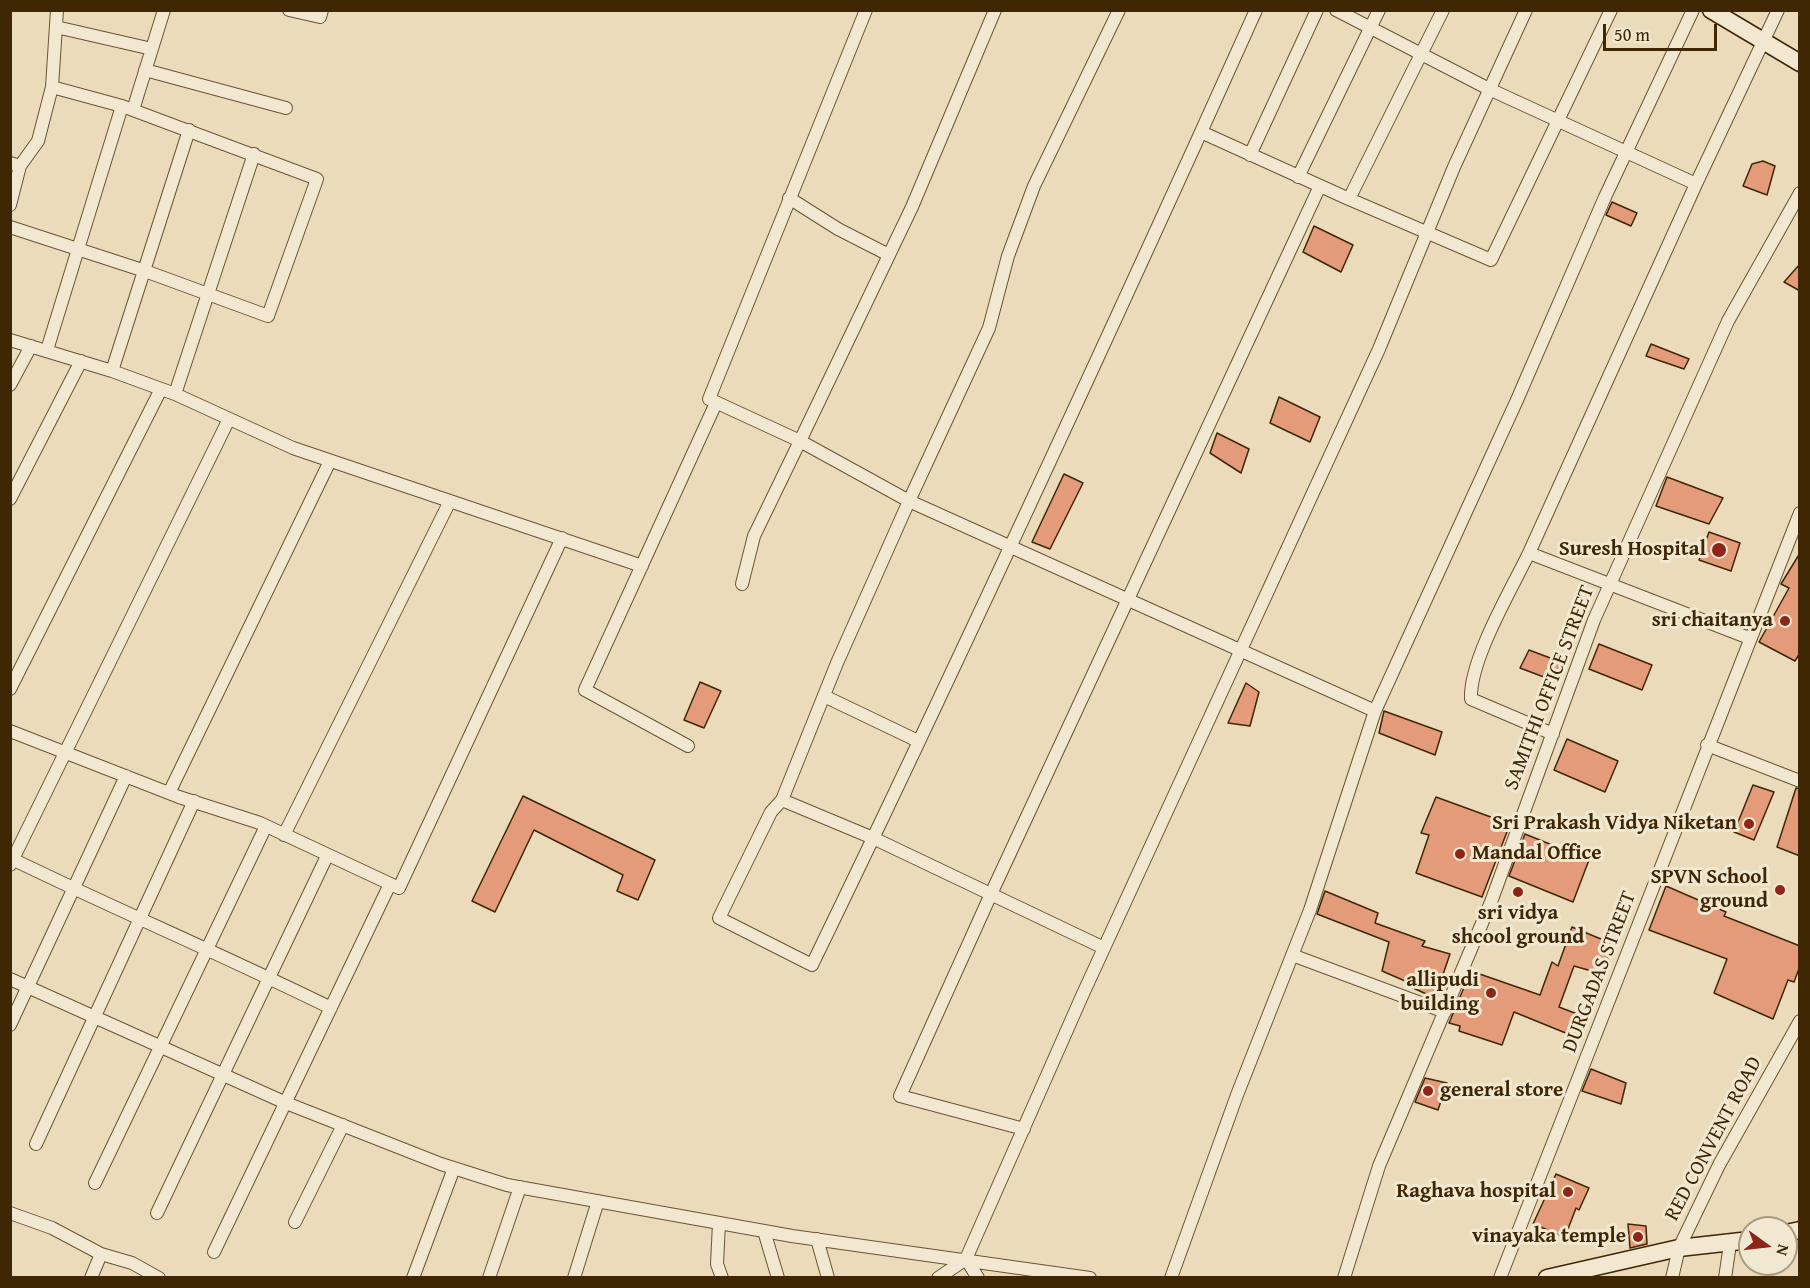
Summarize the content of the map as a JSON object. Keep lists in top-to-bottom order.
{
  "streets": {
    "street": ["SAMITHI OFFICE STREET", "DURGADAS STREET", "RED CONVENT ROAD"]
  },
  "places": [
    "Suresh Hospital",
    "sri chaitanya",
    "Sri Prakash Vidya Niketan",
    "Mandal Office",
    "SPVN School ground",
    "sri vidya shcool ground",
    "allipudi building",
    "general store",
    "Raghava hospital",
    "vinayaka temple"
  ],
  "scale_bar": "50 m",
  "north": "right"
}
